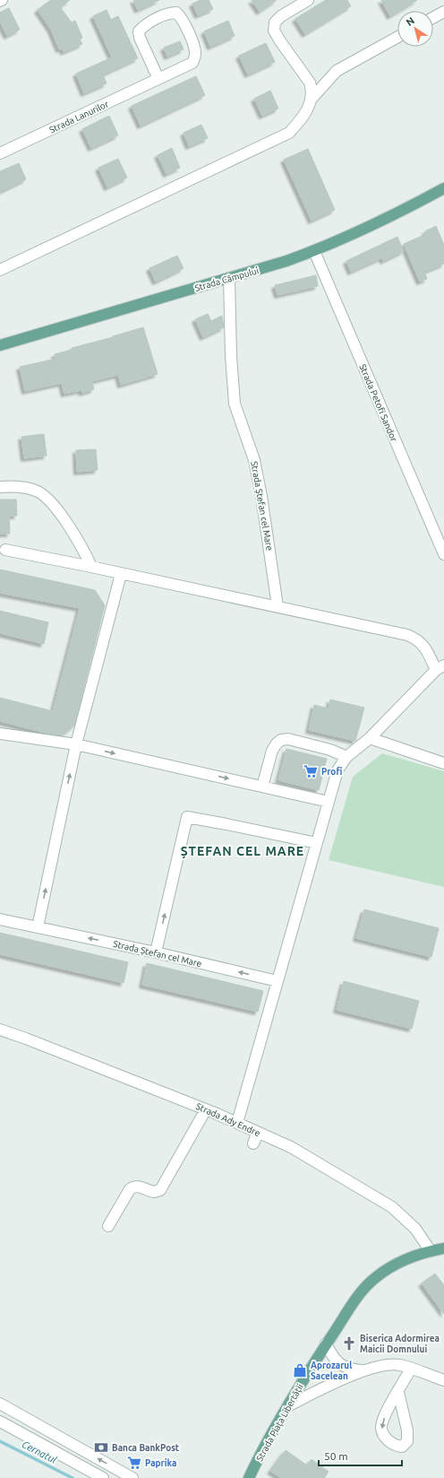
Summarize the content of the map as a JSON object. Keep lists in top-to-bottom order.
{
  "streets": {
    "main road": ["Strada Câmpului", "Strada Piața Libertății"],
    "street": [
      "Strada Lanurilor",
      "Strada Petofi Sandor",
      "Strada Ștefan cel Mare",
      "Strada Ady Endre"
    ]
  },
  "crossings": [
    ["Strada Câmpului", "Strada Petofi Sandor"],
    ["Strada Câmpului", "Strada Ștefan cel Mare"],
    ["Strada Ady Endre", "Strada Piața Libertății"]
  ],
  "one_way": ["Strada Ștefan cel Mare"],
  "districts": ["ȘTEFAN CEL MARE"],
  "water": ["Cernatul"],
  "places": {
    "supermarket": ["Profi", "Paprika"],
    "church": ["Biserica Adormirea Maicii Domnului"],
    "shop": ["Aprozarul Sacelean"],
    "bank": ["Banca BankPost"]
  },
  "scale_bar": "50 m",
  "north": "top left"
}
